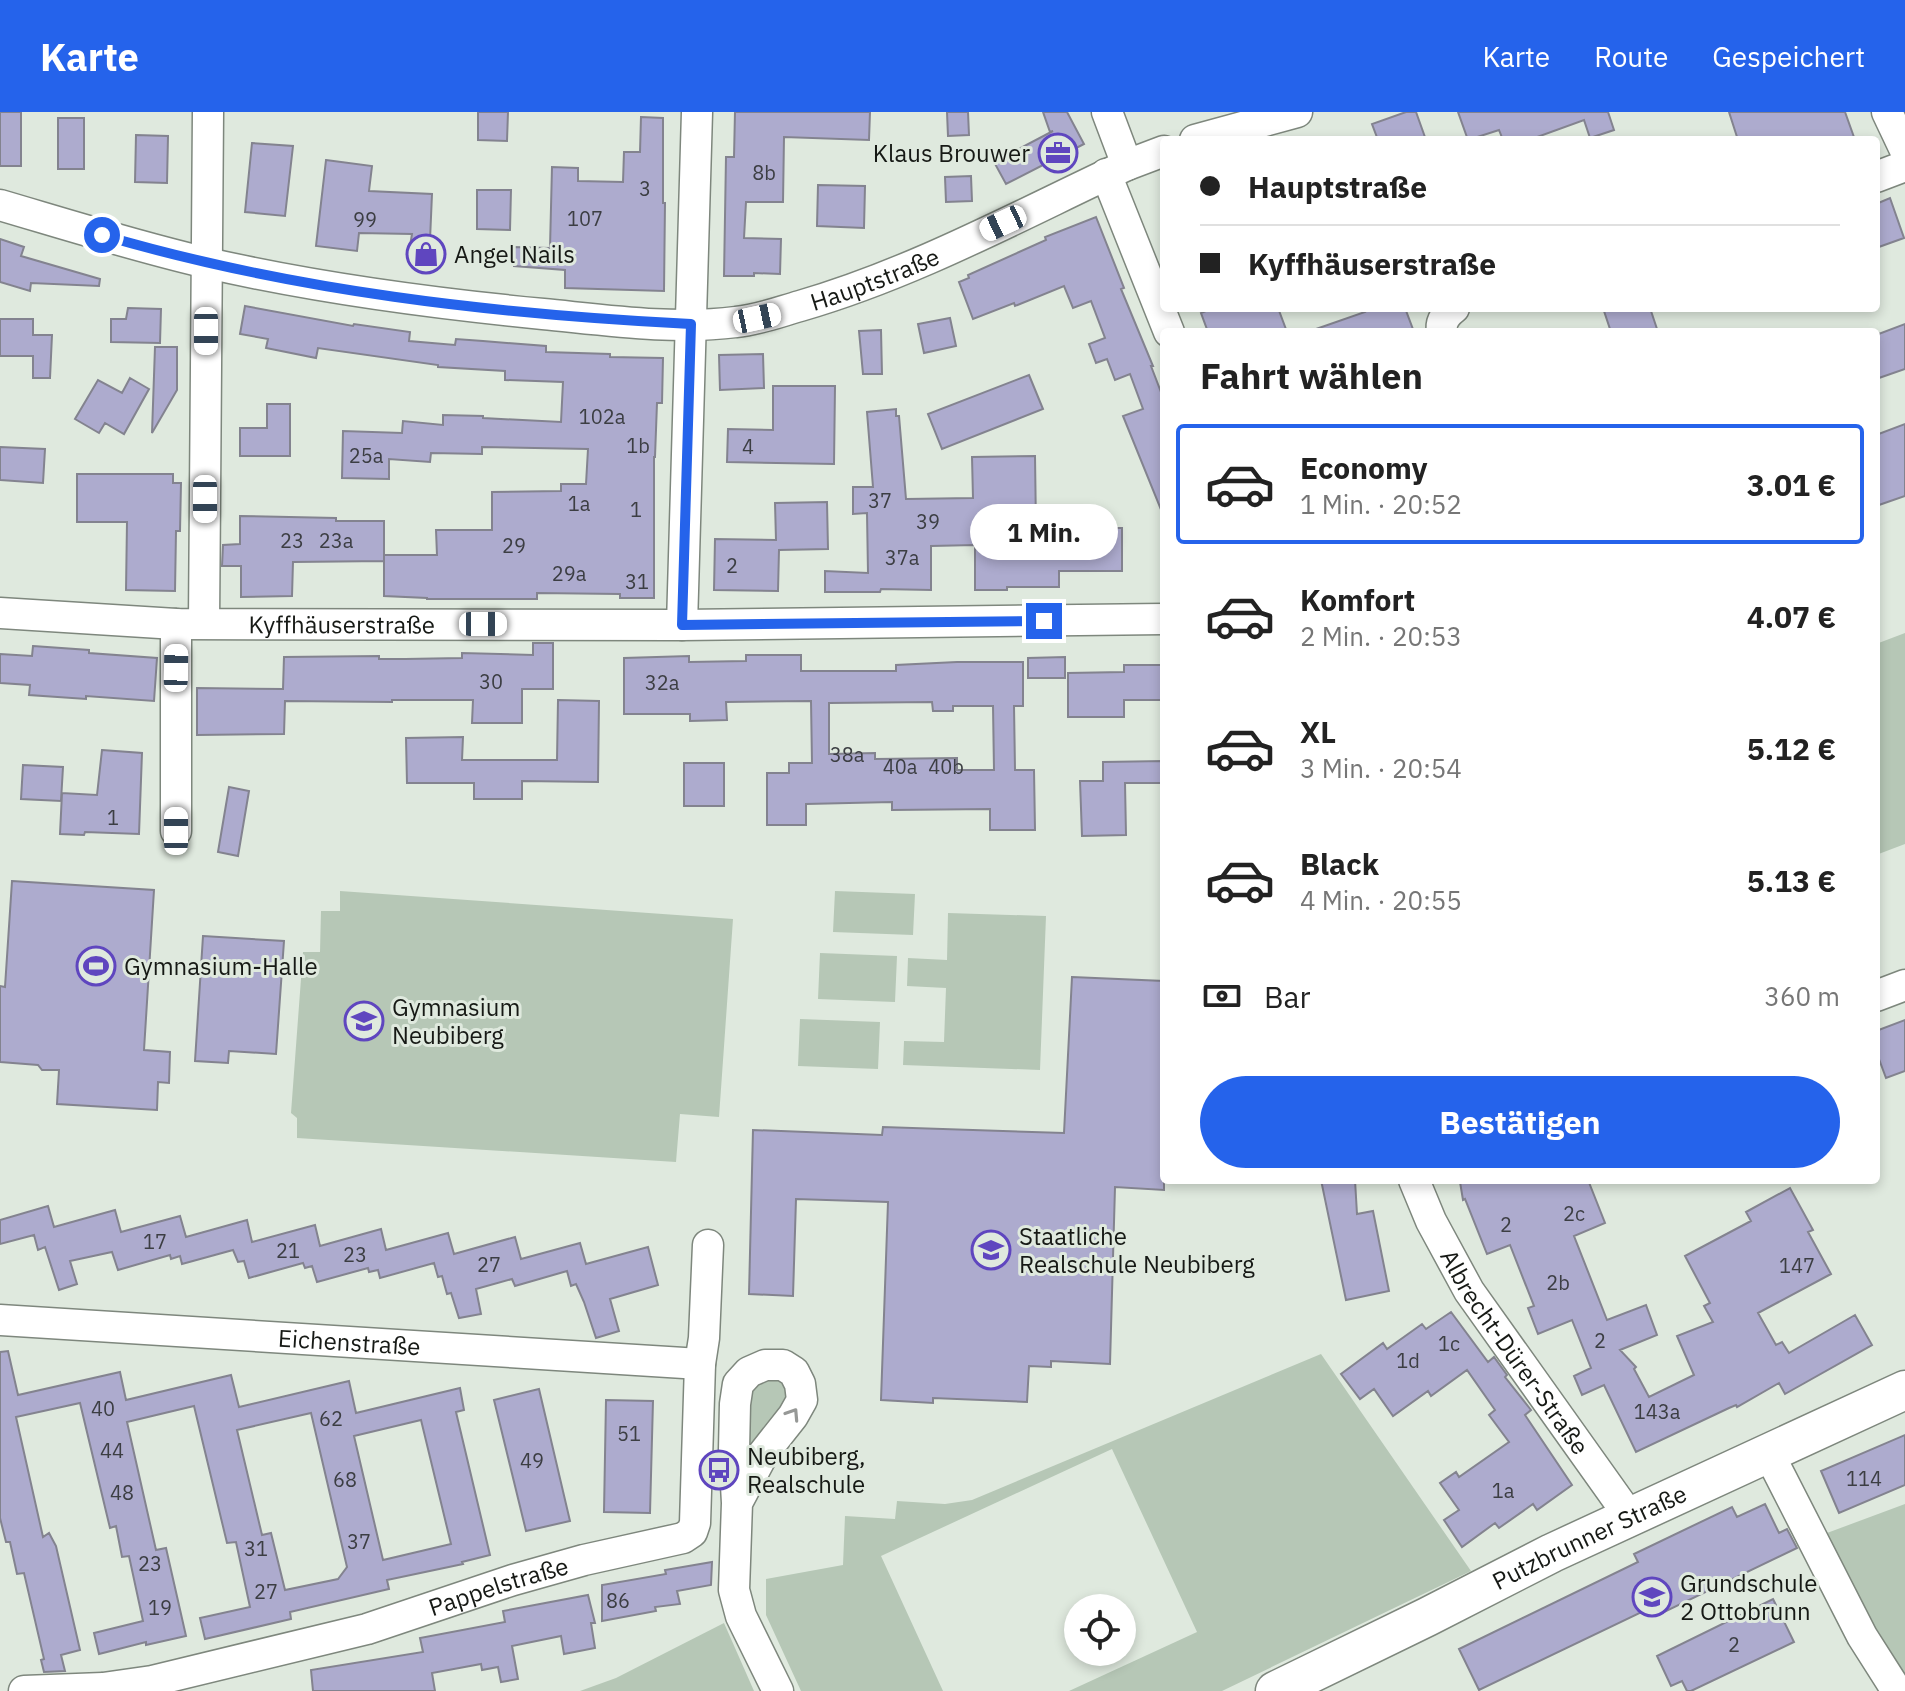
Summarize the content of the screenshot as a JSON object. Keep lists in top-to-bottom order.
{
  "streets": {
    "main road": ["Putzbrunner Straße"],
    "street": [
      "Hauptstraße",
      "Kyffhäuserstraße",
      "Eichenstraße",
      "Albrecht-Dürer-Straße",
      "Pappelstraße"
    ]
  },
  "crossings": [
    ["Eichenstraße", "Pappelstraße"],
    ["Albrecht-Dürer-Straße", "Putzbrunner Straße"]
  ],
  "places": {
    "office": ["Klaus Brouwer"],
    "shop": ["Angel Nails"],
    "sports": ["Gymnasium-Halle"],
    "school or university": ["Gymnasium Neubiberg", "Staatliche Realschule Neubiberg", "Grundschule 2 Ottobrunn"],
    "bus stop": ["Neubiberg, Realschule"]
  },
  "house_numbers": [
    "8b",
    "3",
    "107",
    "99",
    "102a",
    "1b",
    "4",
    "25a",
    "37",
    "1a",
    "1",
    "39",
    "23",
    "23a",
    "29",
    "37a",
    "2",
    "29a",
    "31",
    "30",
    "32a",
    "38a",
    "40a",
    "40b",
    "1",
    "2c",
    "2",
    "17",
    "21",
    "23",
    "27",
    "147",
    "2b",
    "2",
    "1c",
    "1d",
    "40",
    "143a",
    "62",
    "51",
    "44",
    "49",
    "114",
    "68",
    "1a",
    "48",
    "37",
    "31",
    "23",
    "27",
    "86",
    "19",
    "2"
  ],
  "page": {
    "header": "Karte",
    "nav": ["Karte", "Route", "Gespeichert"],
    "banner": ["Hauptstraße", "Kyffhäuserstraße"],
    "heading": "Fahrt wählen",
    "list": [
      {
        "name": "Economy",
        "note": "1 Min. · 20:52",
        "value": "3.01 €"
      },
      {
        "name": "Komfort",
        "note": "2 Min. · 20:53",
        "value": "4.07 €"
      },
      {
        "name": "XL",
        "note": "3 Min. · 20:54",
        "value": "5.12 €"
      },
      {
        "name": "Black",
        "note": "4 Min. · 20:55",
        "value": "5.13 €"
      }
    ],
    "bubble": "1 Min.",
    "pay": ["Bar", "360 m"],
    "buttons": "Bestätigen"
  }
}
